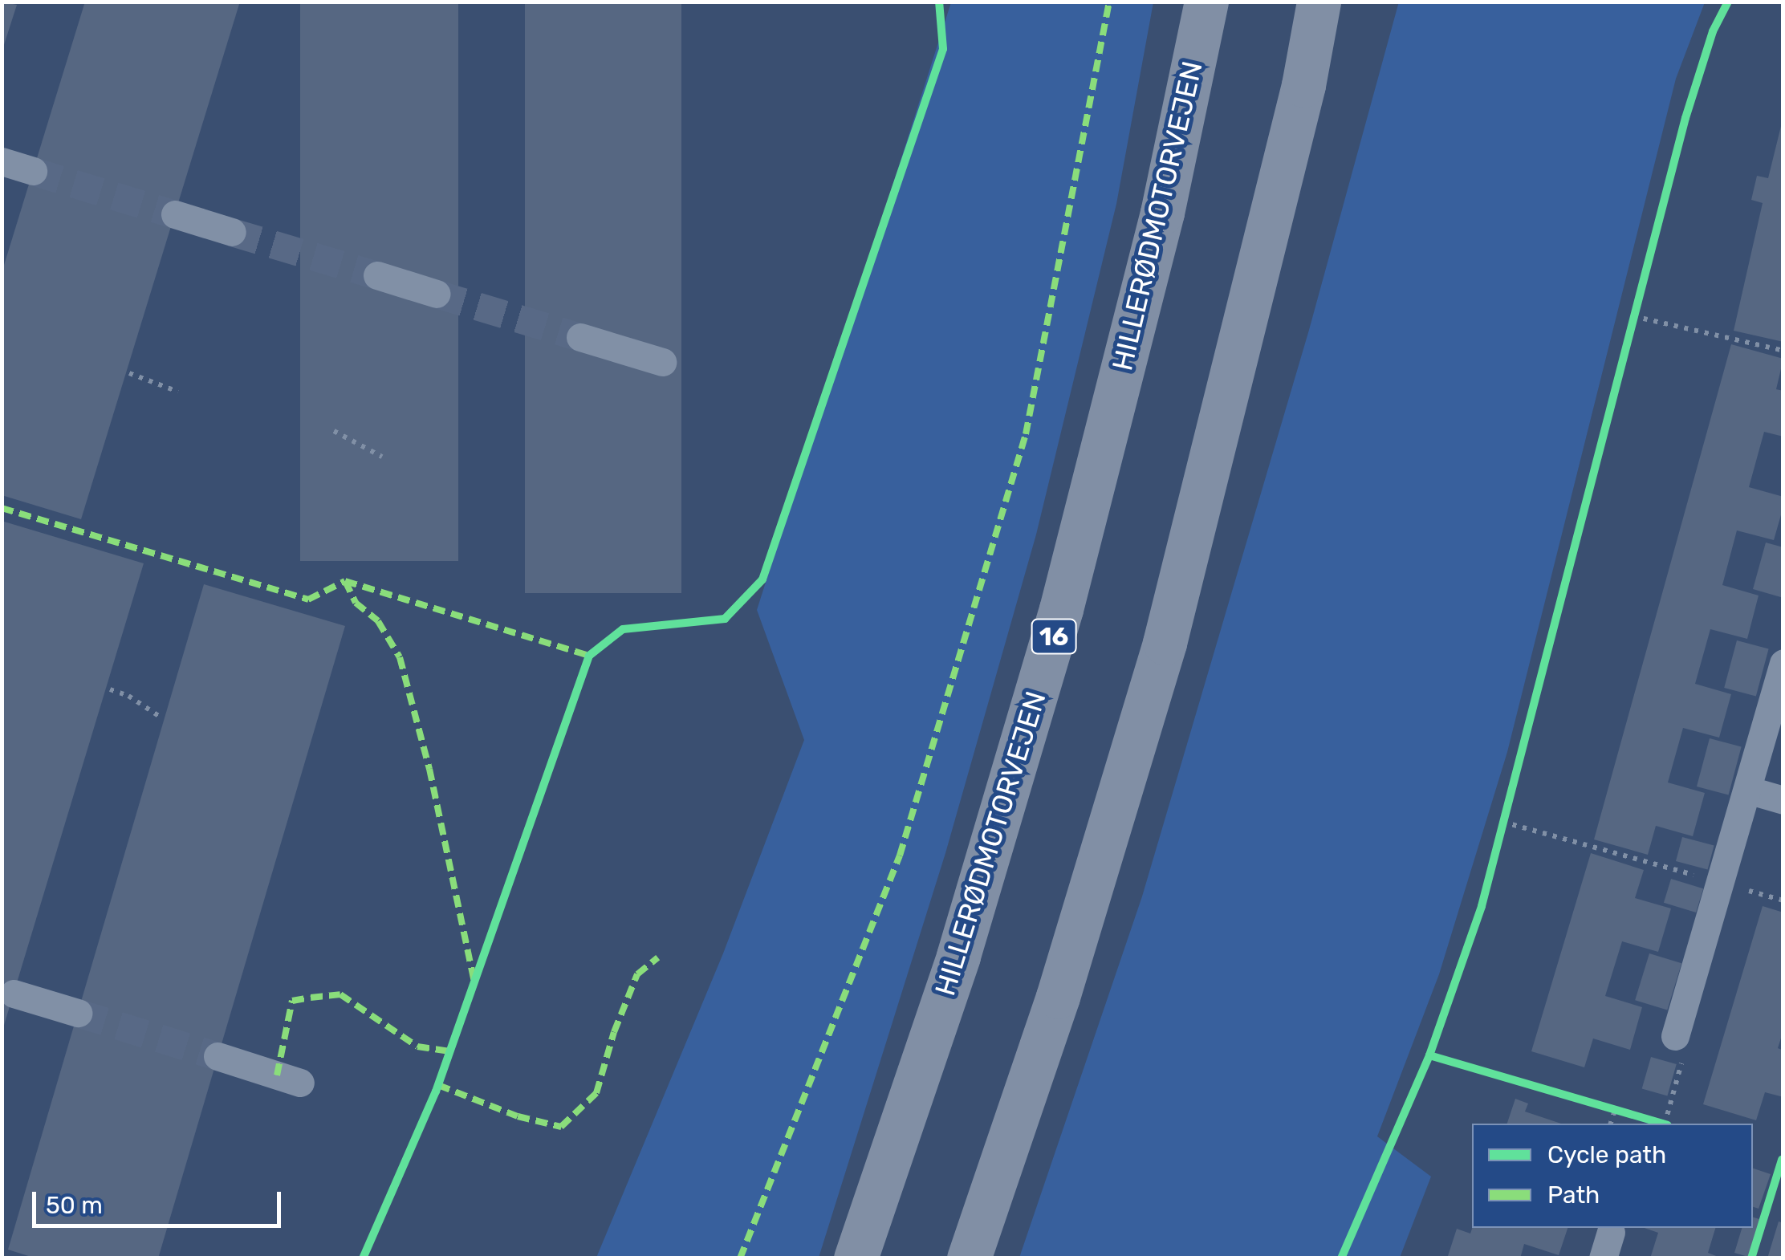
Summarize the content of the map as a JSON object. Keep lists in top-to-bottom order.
{
  "streets": {
    "highway": ["HILLERØDMOTORVEJEN", "16"]
  },
  "legend": ["Cycle path", "Path"],
  "scale_bar": "50 m"
}
